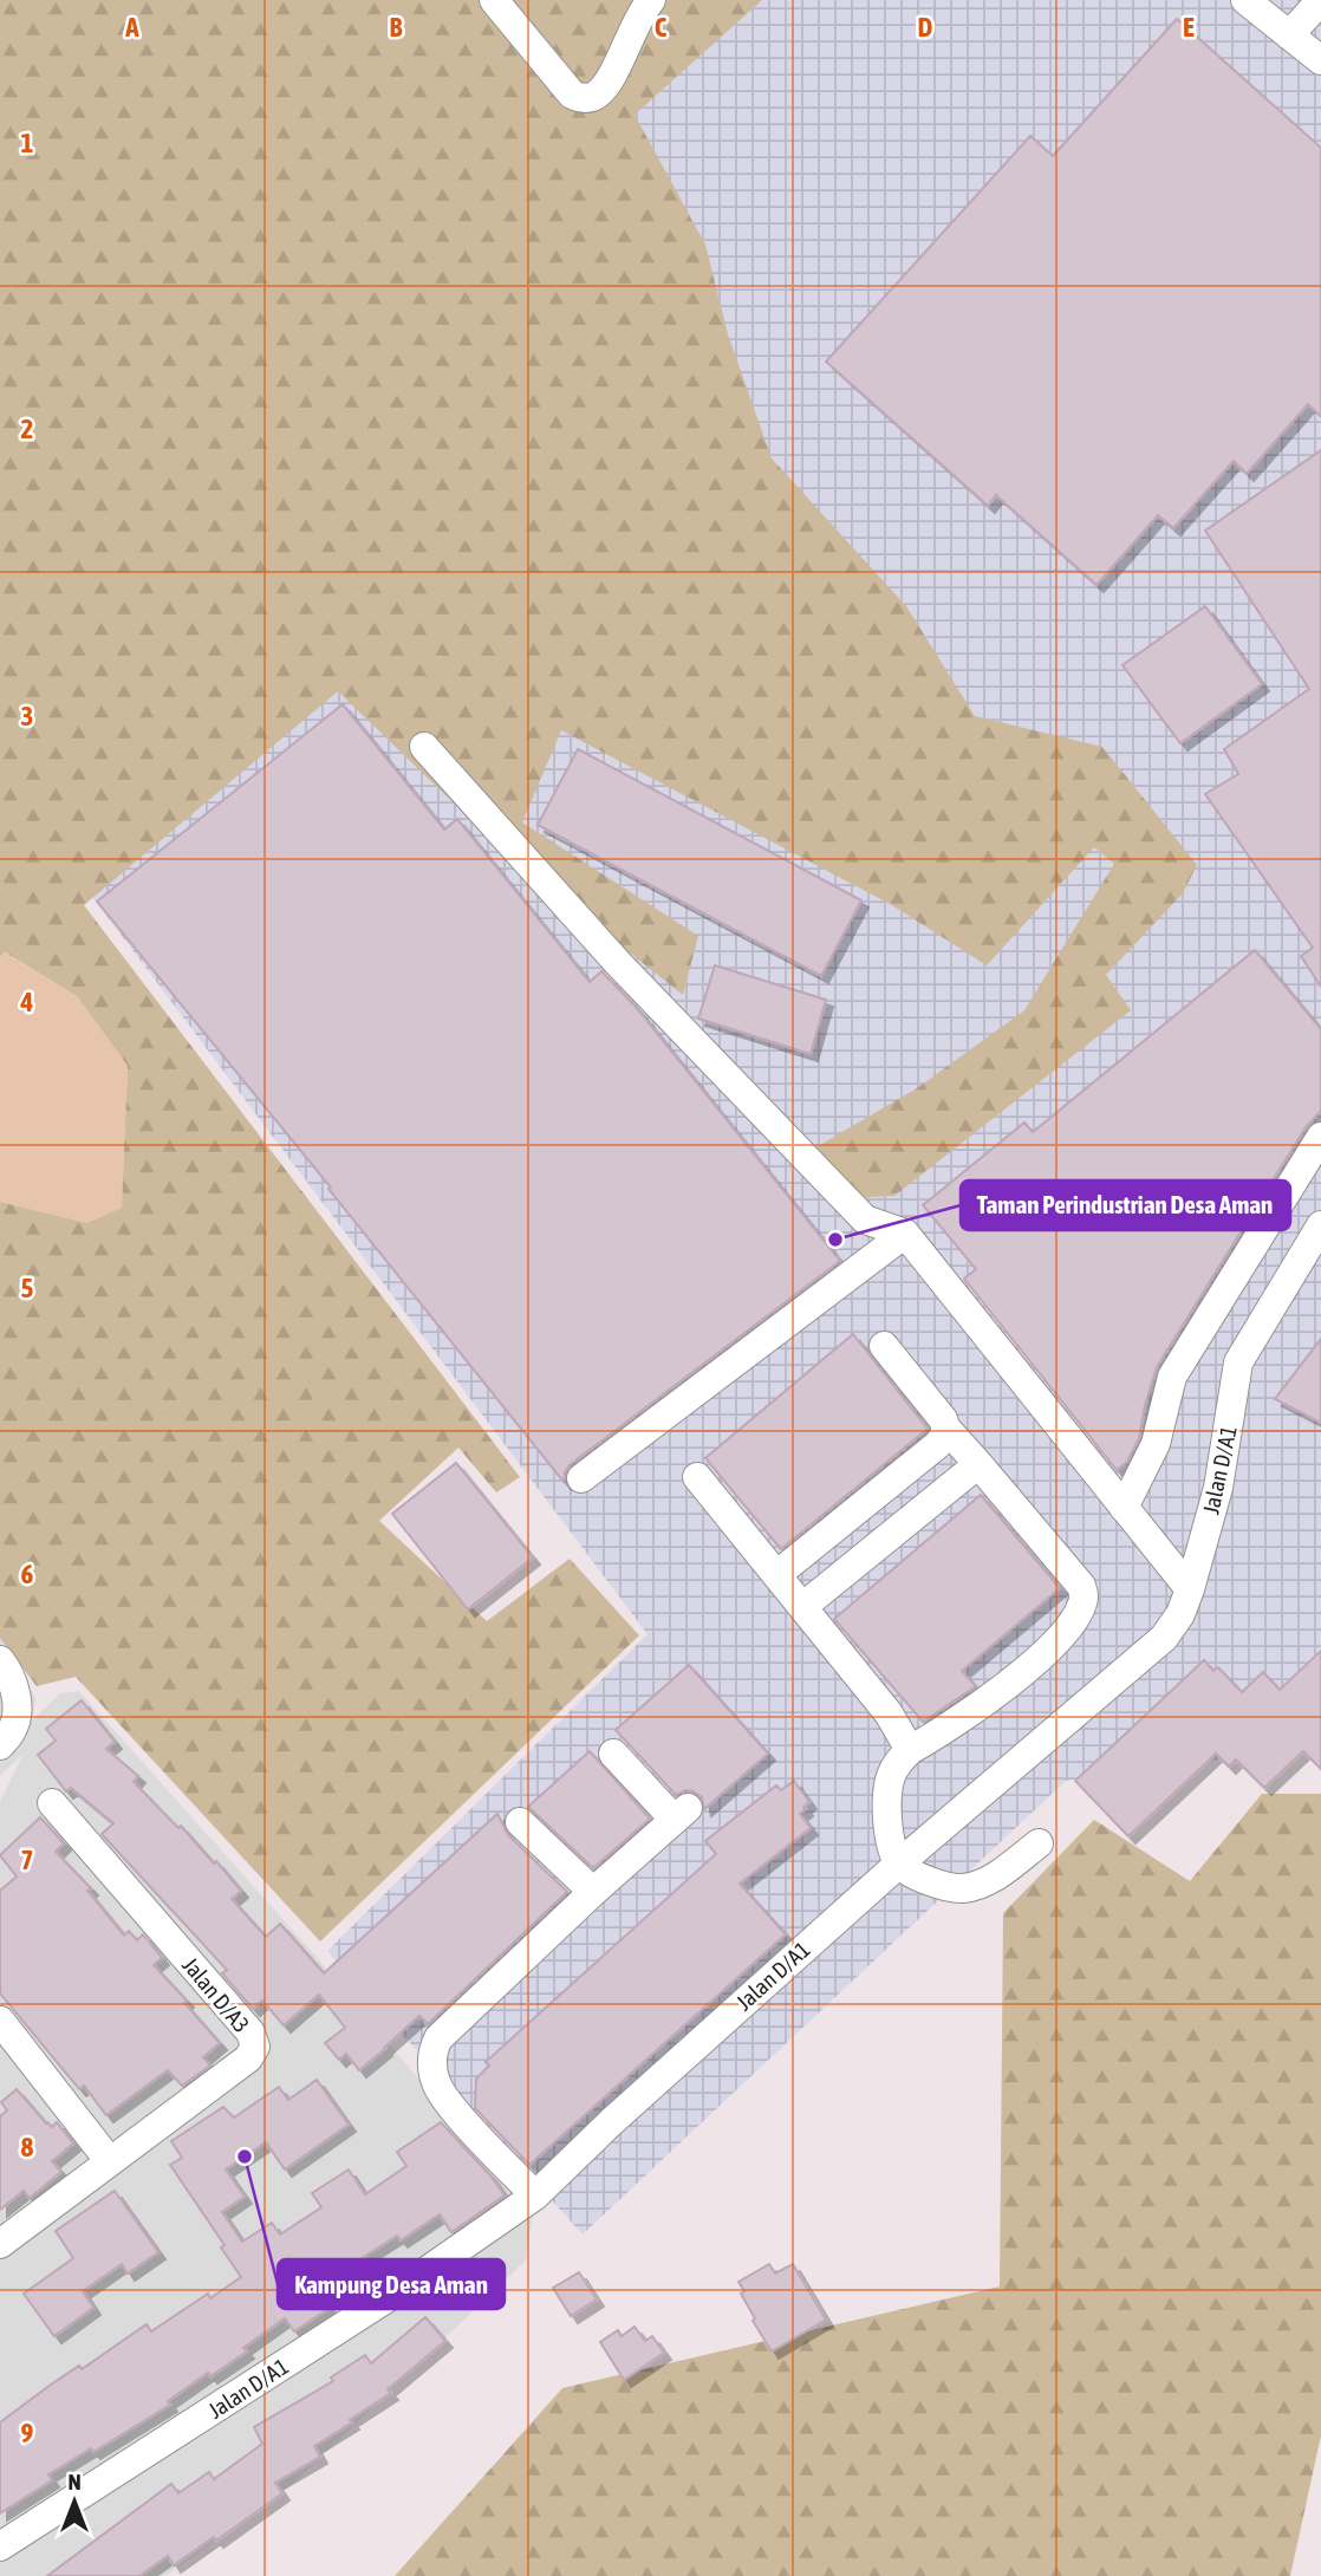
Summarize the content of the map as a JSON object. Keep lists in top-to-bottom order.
{
  "streets": {
    "street": ["Jalan D/A1", "Jalan D/A3"]
  },
  "places": ["Taman Perindustrian Desa Aman", "Kampung Desa Aman"],
  "north": "top",
  "grid": {
    "columns": [
      "A",
      "B",
      "C",
      "D",
      "E"
    ],
    "rows": [
      "1",
      "2",
      "3",
      "4",
      "5",
      "6",
      "7",
      "8",
      "9"
    ]
  }
}
